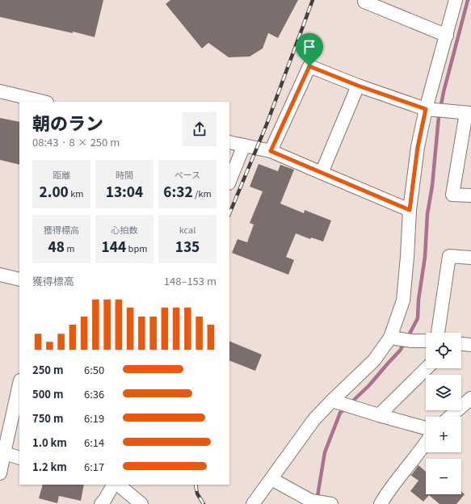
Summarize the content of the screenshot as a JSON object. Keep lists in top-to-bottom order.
{
  "page": {
    "heading": ["朝のラン", "08:43 · 8 × 250 m"],
    "stats": [
      ["距離", "2.00 km"],
      ["時間", "13:04"],
      ["ペース", "6:32 /km"],
      ["獲得標高", "48 m"],
      ["心拍数", "144 bpm"],
      ["kcal", "135"]
    ],
    "chart": ["獲得標高", "148–153 m"],
    "map_buttons": ["+", "−"],
    "list": [
      {
        "name": "250 m",
        "note": "6:50"
      },
      {
        "name": "500 m",
        "note": "6:36"
      },
      {
        "name": "750 m",
        "note": "6:19"
      },
      {
        "name": "1.0 km",
        "note": "6:14"
      },
      {
        "name": "1.2 km",
        "note": "6:17"
      }
    ]
  }
}
